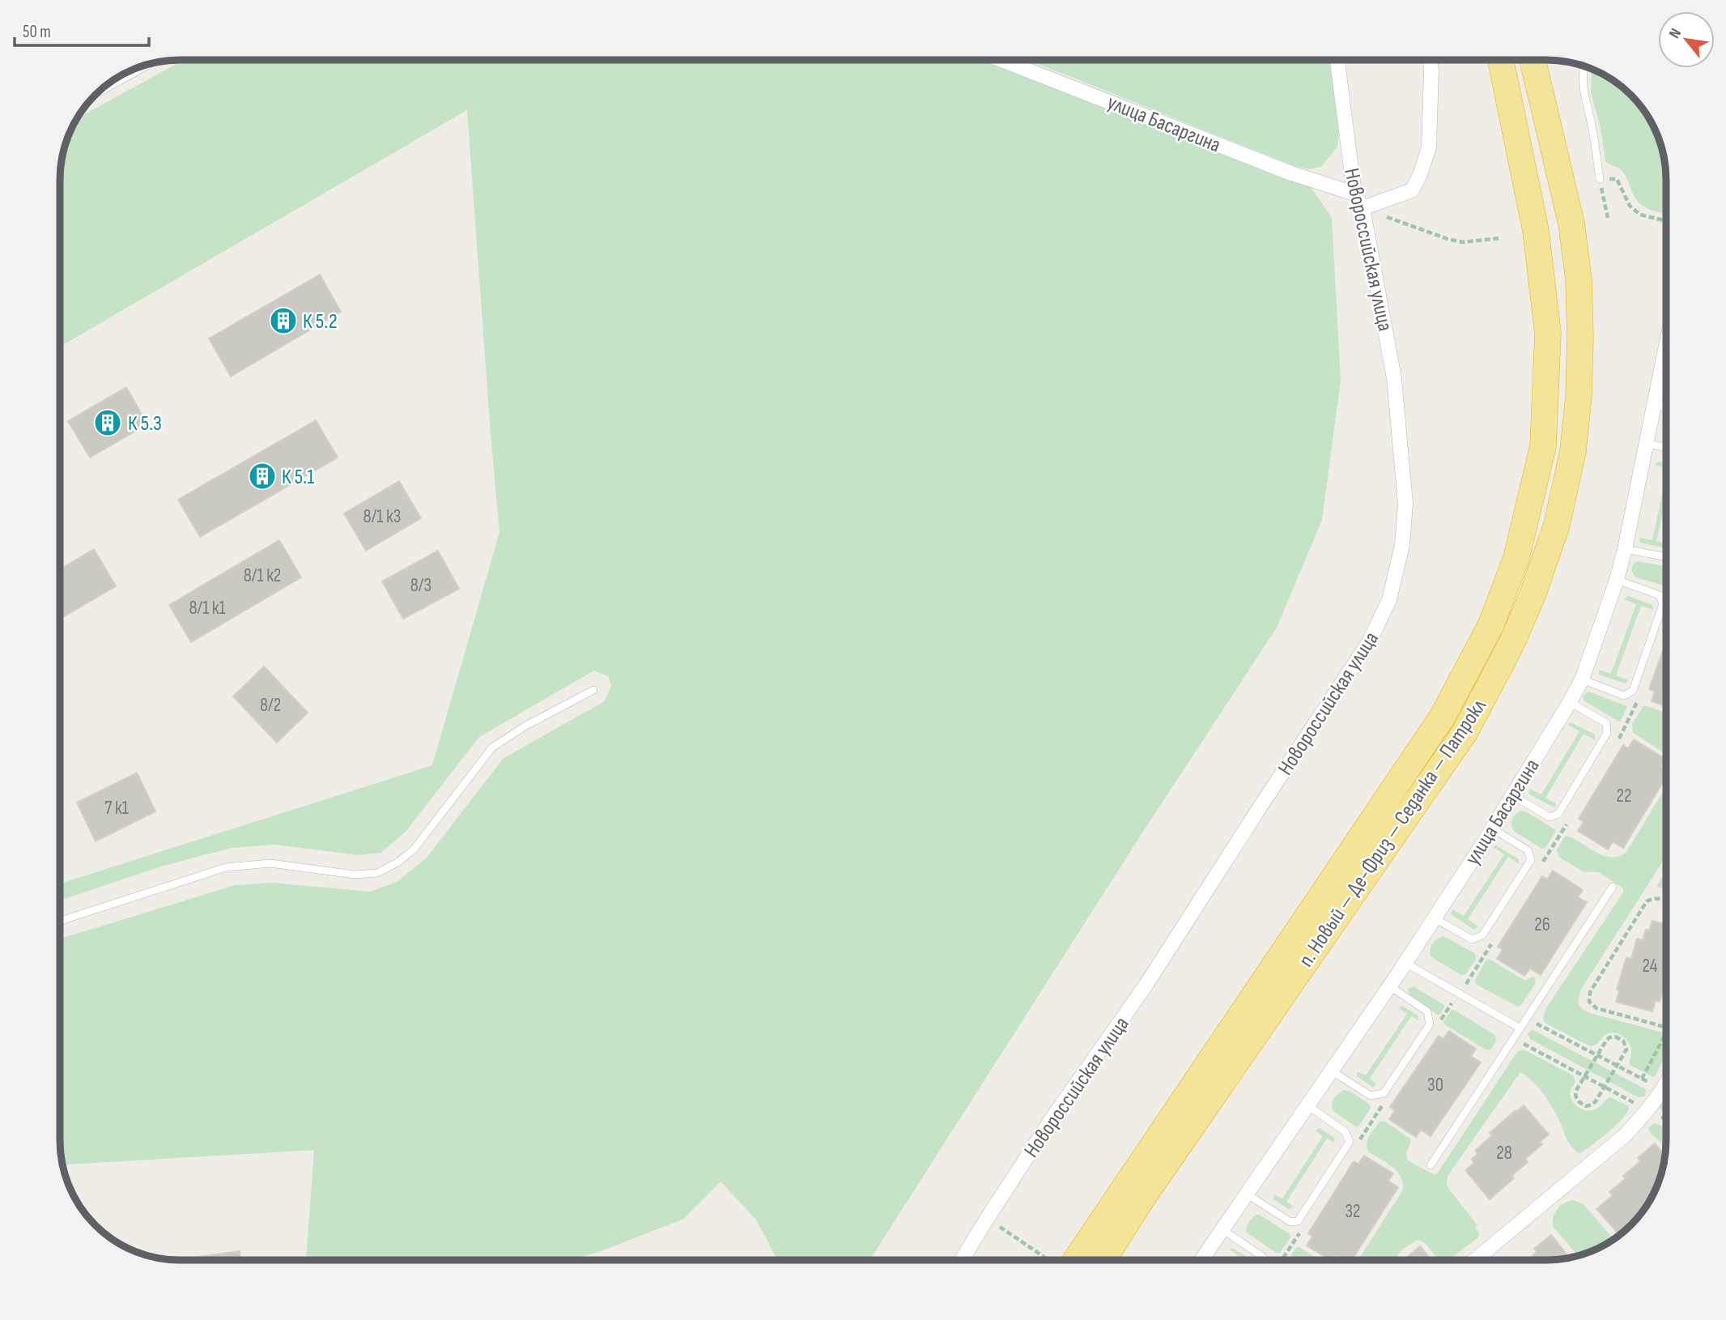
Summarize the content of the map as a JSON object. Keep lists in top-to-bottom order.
{
  "streets": {
    "highway": ["п. Новый — Де-Фриз — Седанка — Патрокл"],
    "street": ["улица Басаргина", "Новороссийская улица"]
  },
  "crossings": [
    ["улица Басаргина", "Новороссийская улица"]
  ],
  "places": {
    "building": ["К 5.2", "К 5.3", "К 5.1"]
  },
  "house_numbers": [
    "8/1 к3",
    "8/1 к2",
    "8/3",
    "8/1 к1",
    "8/2",
    "22",
    "7 к1",
    "26",
    "24",
    "30",
    "28",
    "32"
  ],
  "scale_bar": "50 m",
  "north": "top left"
}
